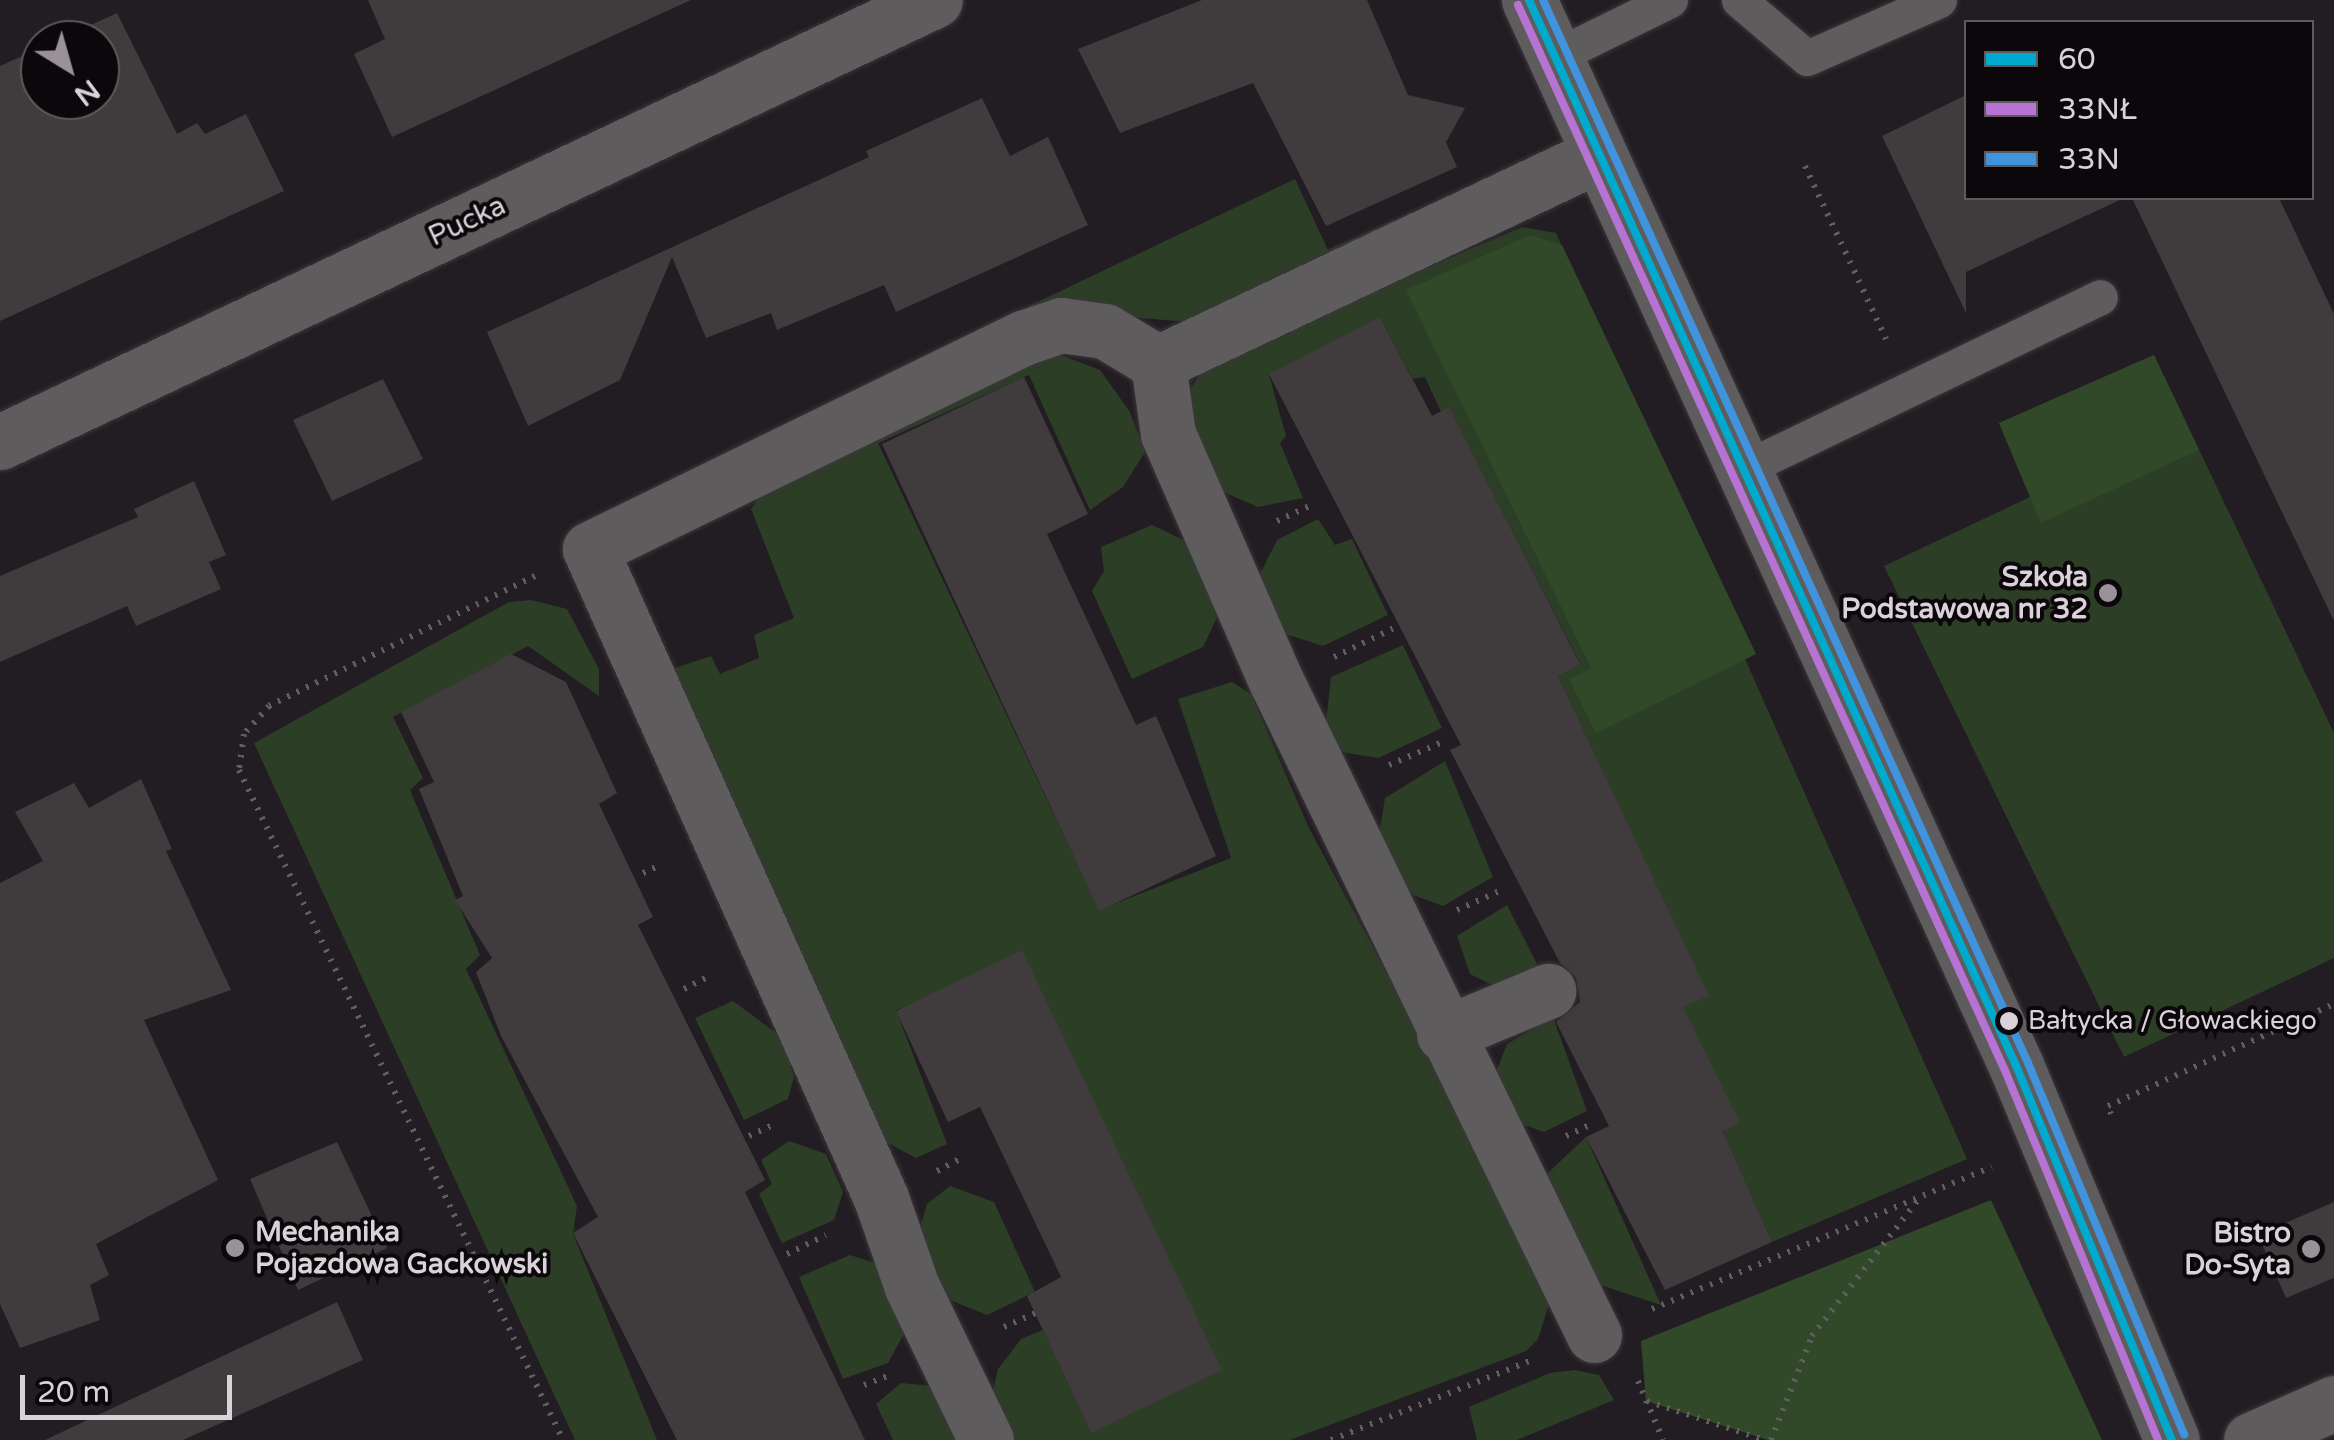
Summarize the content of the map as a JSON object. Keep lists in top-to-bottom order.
{
  "streets": {
    "street": ["Pucka"]
  },
  "places": [
    "Szkoła Podstawowa nr 32",
    "Bałtycka / Głowackiego",
    "Mechanika Pojazdowa Gackowski",
    "Bistro Do-Syta"
  ],
  "lines": ["transit line 60", "transit line 33N", "transit line 33NŁ"],
  "legend": ["60", "33NŁ", "33N"],
  "scale_bar": "20 m",
  "north": "bottom right"
}
